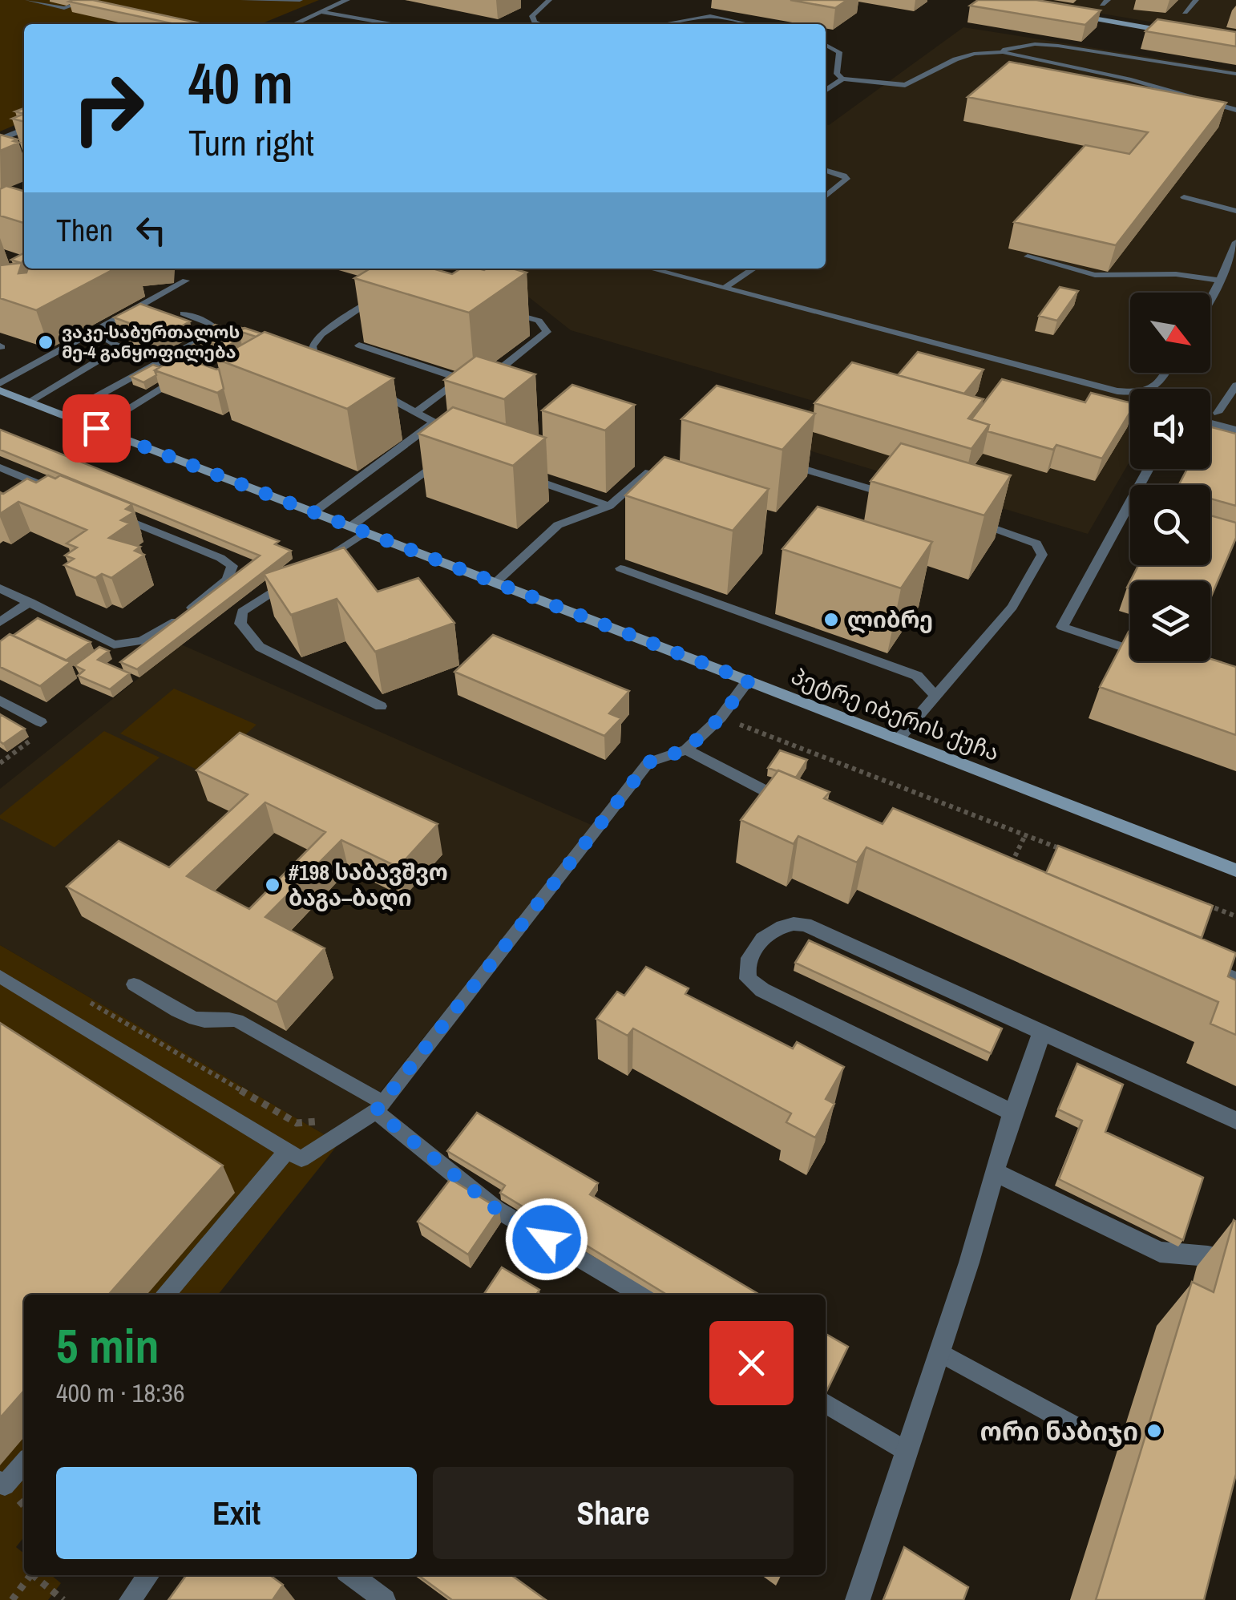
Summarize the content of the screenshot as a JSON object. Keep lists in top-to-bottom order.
{
  "streets": {
    "street": ["პეტრე იბერის ქუჩა"]
  },
  "places": [
    "ვაკე-საბურთალოს მე-4 განყოფილება",
    "ლიბრე",
    "#198 საბავშვო ბაგა–ბაღი",
    "ორი ნაბიჯი"
  ],
  "north": "bottom right",
  "page": {
    "turn": ["40 m", "Turn right"],
    "then": "Then",
    "heading": ["5 min", "400 m · 18:36"],
    "buttons": ["Exit", "Share"]
  }
}
